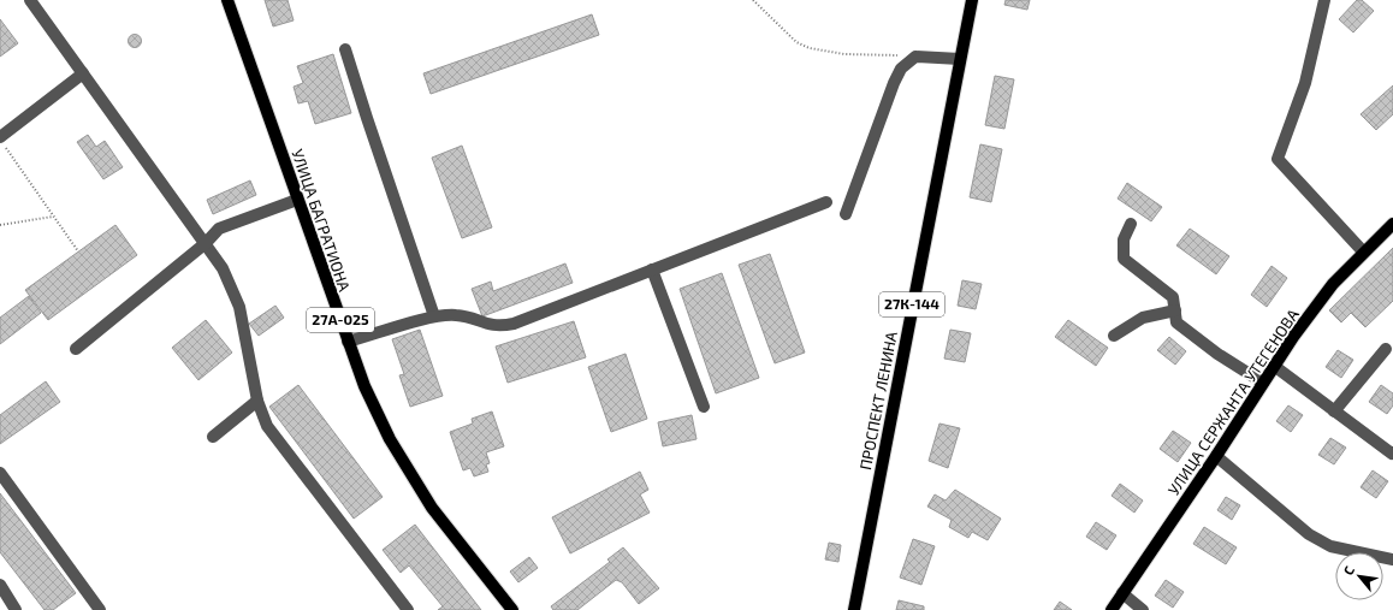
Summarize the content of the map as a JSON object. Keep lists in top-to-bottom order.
{
  "streets": {
    "main road": [
      "УЛИЦА БАГРАТИОНА",
      "27К-144",
      "27А-025",
      "ПРОСПЕКТ ЛЕНИНА",
      "УЛИЦА СЕРЖАНТА УТЕГЕНОВА"
    ]
  },
  "north": "top left"
}
